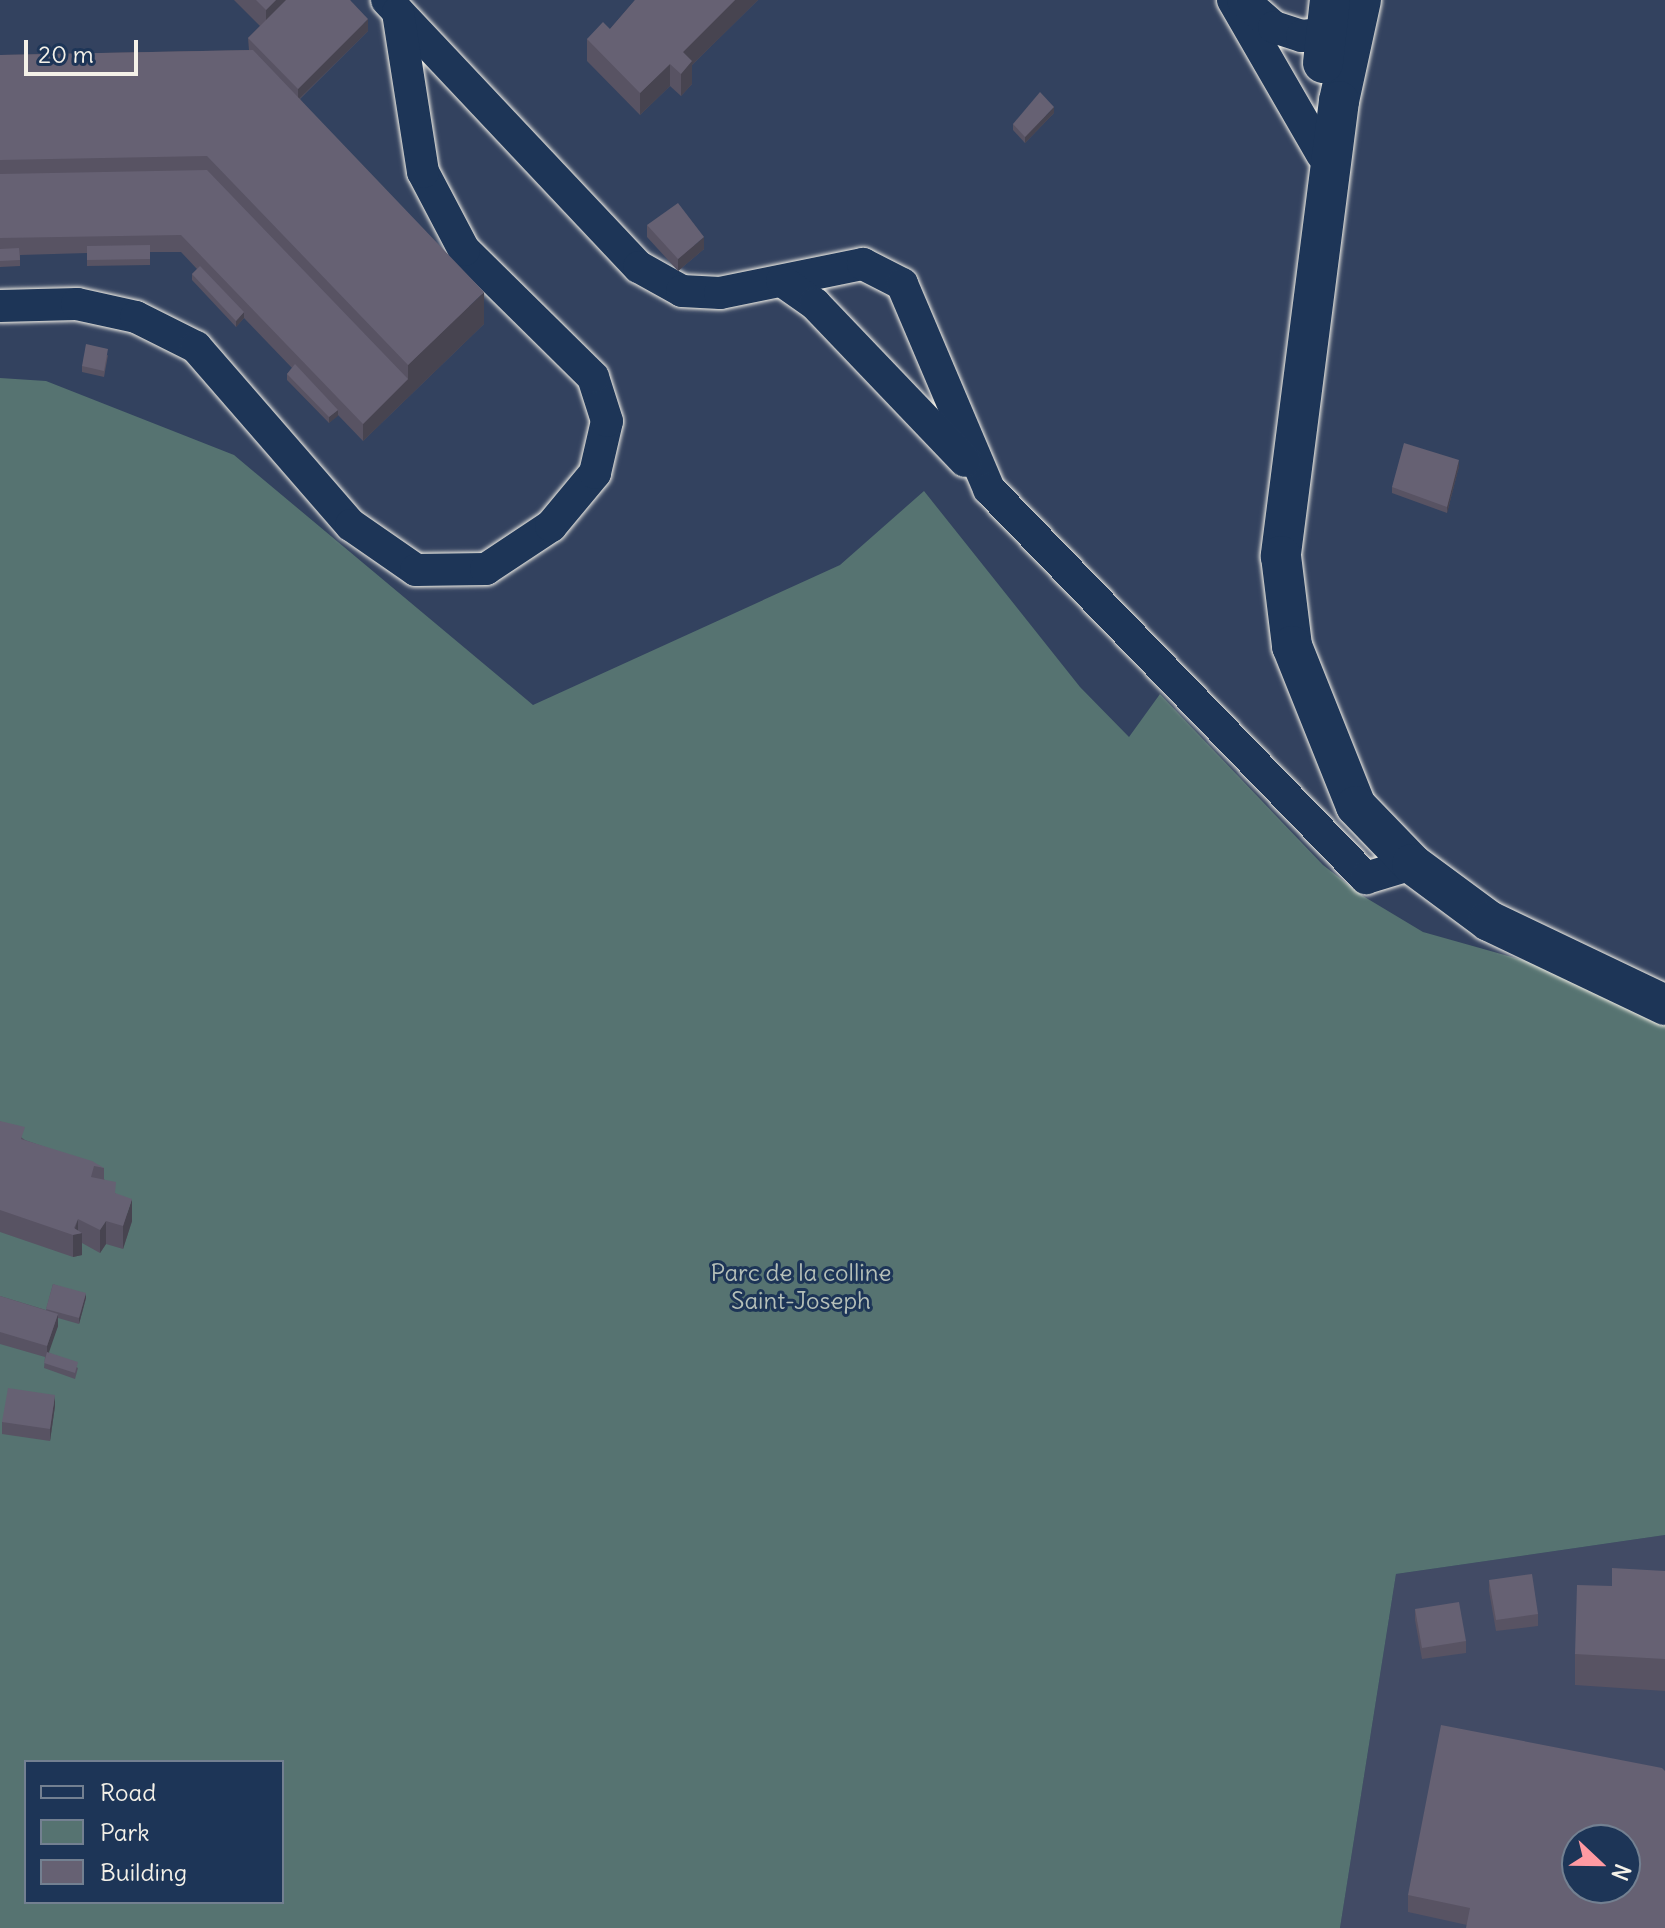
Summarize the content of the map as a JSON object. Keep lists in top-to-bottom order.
{
  "parks": ["Parc de la colline Saint-Joseph"],
  "legend": ["Road", "Park", "Building"],
  "scale_bar": "20 m",
  "north": "right"
}
